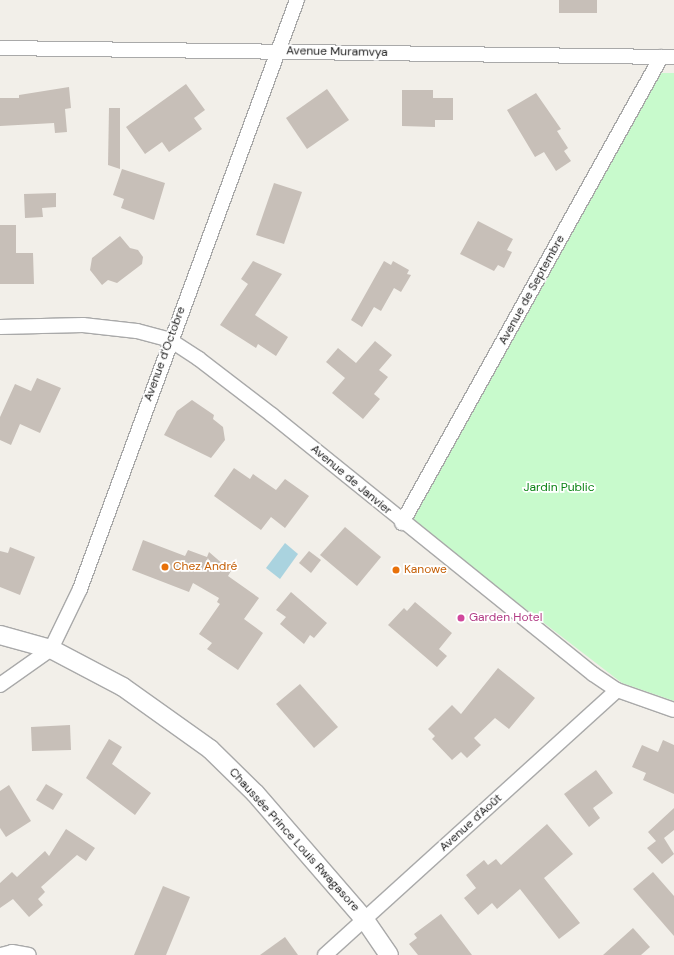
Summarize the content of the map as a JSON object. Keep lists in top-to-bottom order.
{
  "streets": {
    "street": [
      "Avenue Muramvya",
      "Avenue de Septembre",
      "Avenue d'Octobre",
      "Avenue de Janvier",
      "Avenue d'Août",
      "Chaussée Prince Louis Rwagasore"
    ]
  },
  "crossings": [
    ["Avenue Muramvya", "Avenue de Septembre"],
    ["Avenue Muramvya", "Avenue d'Octobre"],
    ["Avenue de Septembre", "Avenue de Janvier"],
    ["Avenue d'Octobre", "Avenue de Janvier"],
    ["Avenue d'Octobre", "Chaussée Prince Louis Rwagasore"],
    ["Avenue de Janvier", "Avenue d'Août"],
    ["Avenue d'Août", "Chaussée Prince Louis Rwagasore"]
  ],
  "parks": ["Jardin Public"],
  "places": ["Chez André", "Kanowe", "Garden Hotel"]
}
